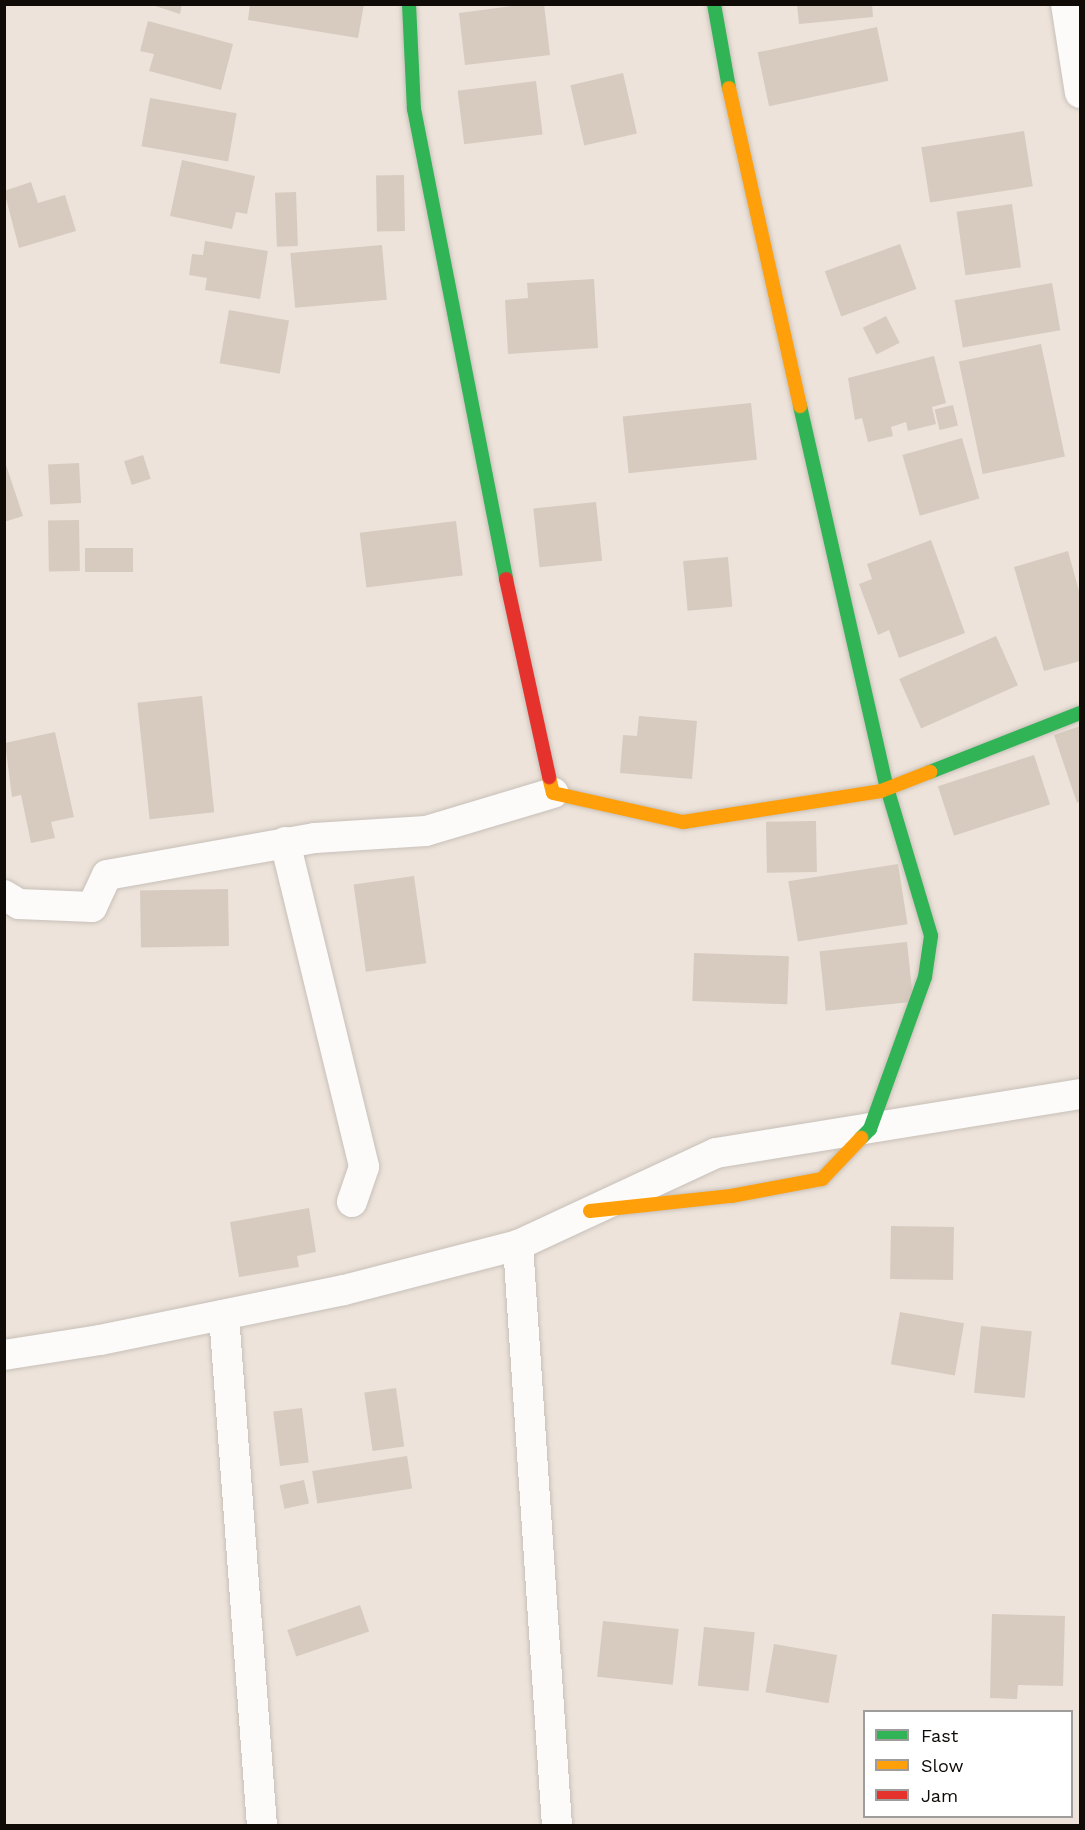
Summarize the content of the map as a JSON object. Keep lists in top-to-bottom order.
{
  "legend": ["Fast", "Slow", "Jam"]
}
